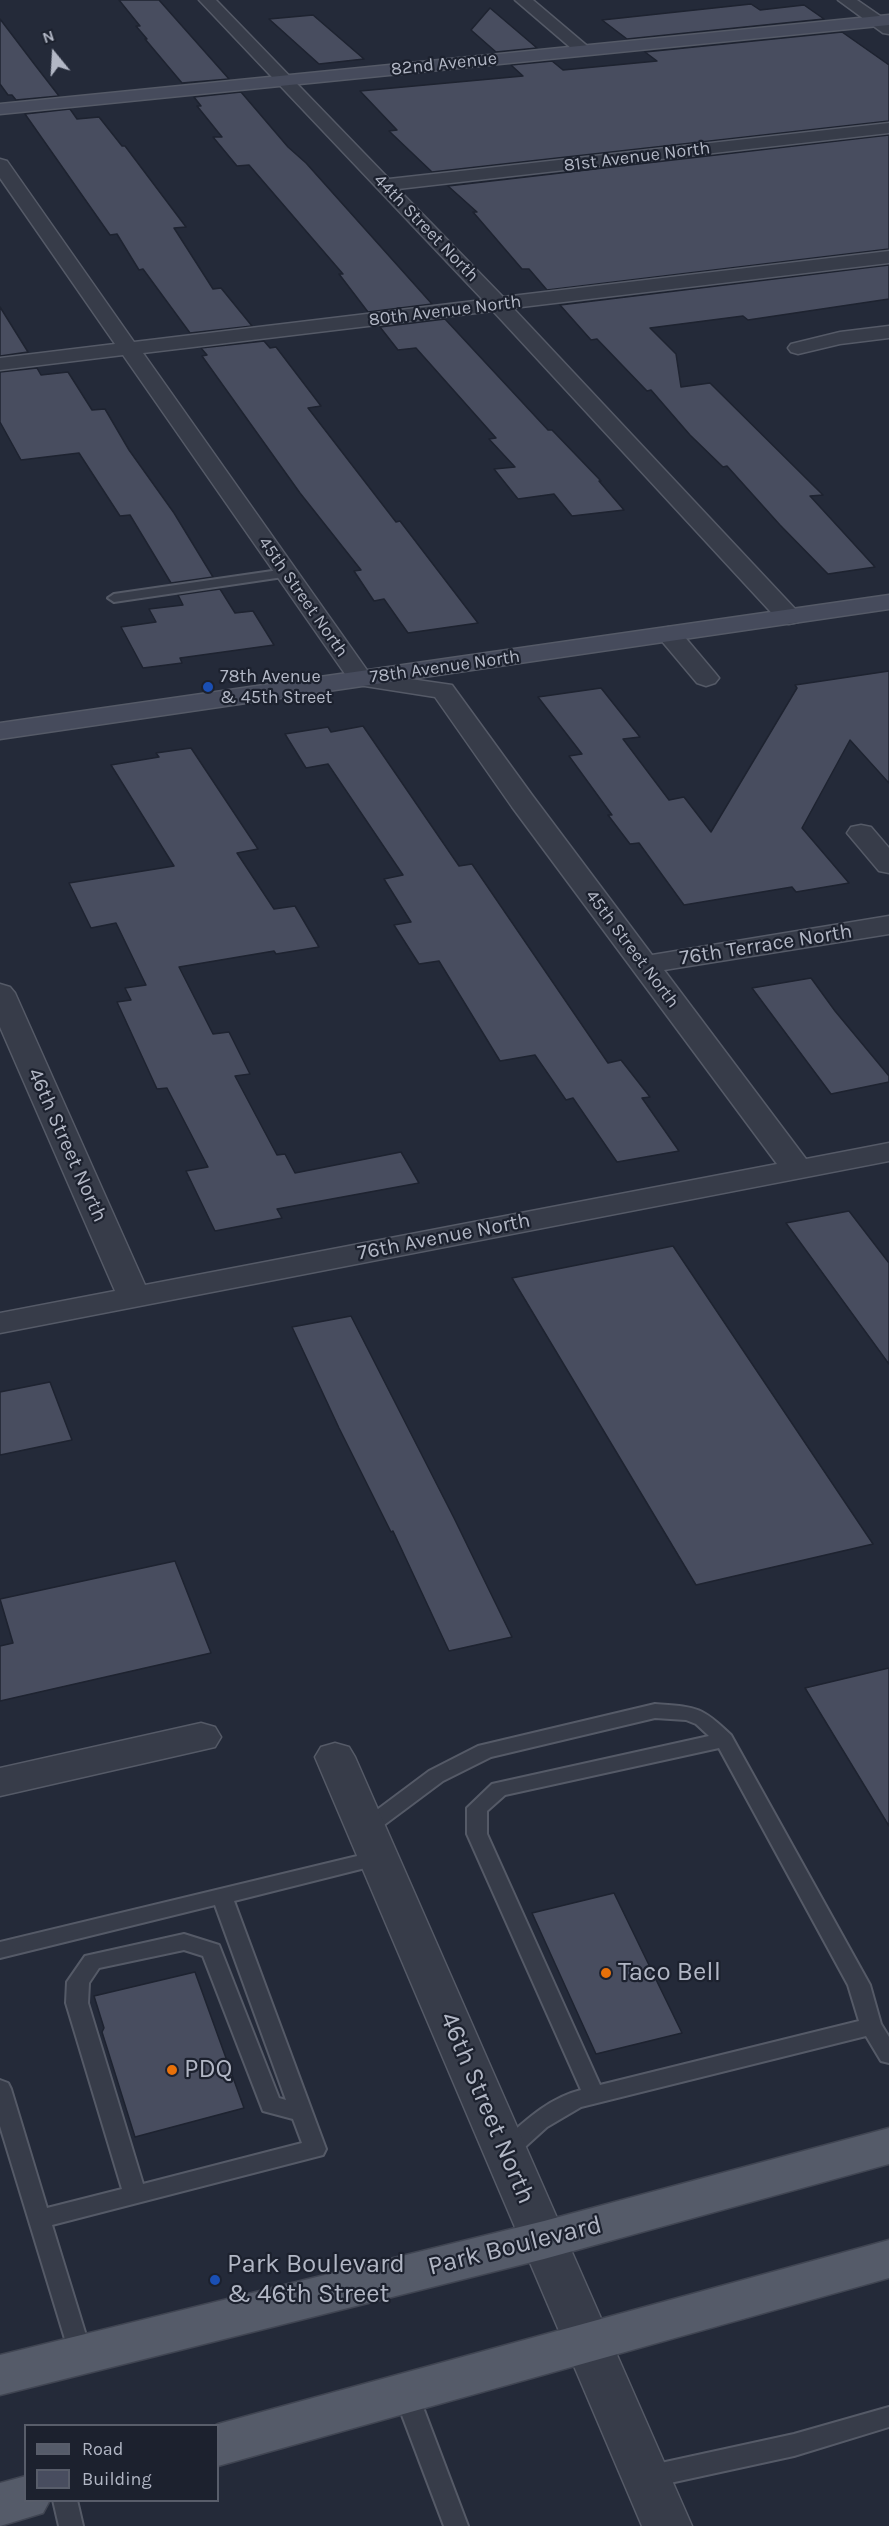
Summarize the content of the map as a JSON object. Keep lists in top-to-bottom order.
{
  "streets": {
    "main road": ["Park Boulevard"],
    "street": [
      "82nd Avenue",
      "81st Avenue North",
      "44th Street North",
      "80th Avenue North",
      "45th Street North",
      "78th Avenue North",
      "76th Terrace North",
      "46th Street North",
      "76th Avenue North"
    ]
  },
  "crossings": [
    ["82nd Avenue", "44th Street North"],
    ["81st Avenue North", "44th Street North"],
    ["44th Street North", "80th Avenue North"],
    ["44th Street North", "78th Avenue North"],
    ["80th Avenue North", "45th Street North"],
    ["45th Street North", "78th Avenue North"],
    ["45th Street North", "76th Terrace North"],
    ["45th Street North", "76th Avenue North"],
    ["46th Street North", "76th Avenue North"],
    ["46th Street North", "Park Boulevard"]
  ],
  "places": [
    "78th Avenue & 45th Street",
    "Taco Bell",
    "PDQ",
    "Park Boulevard & 46th Street"
  ],
  "legend": ["Road", "Building"],
  "north": "top"
}
